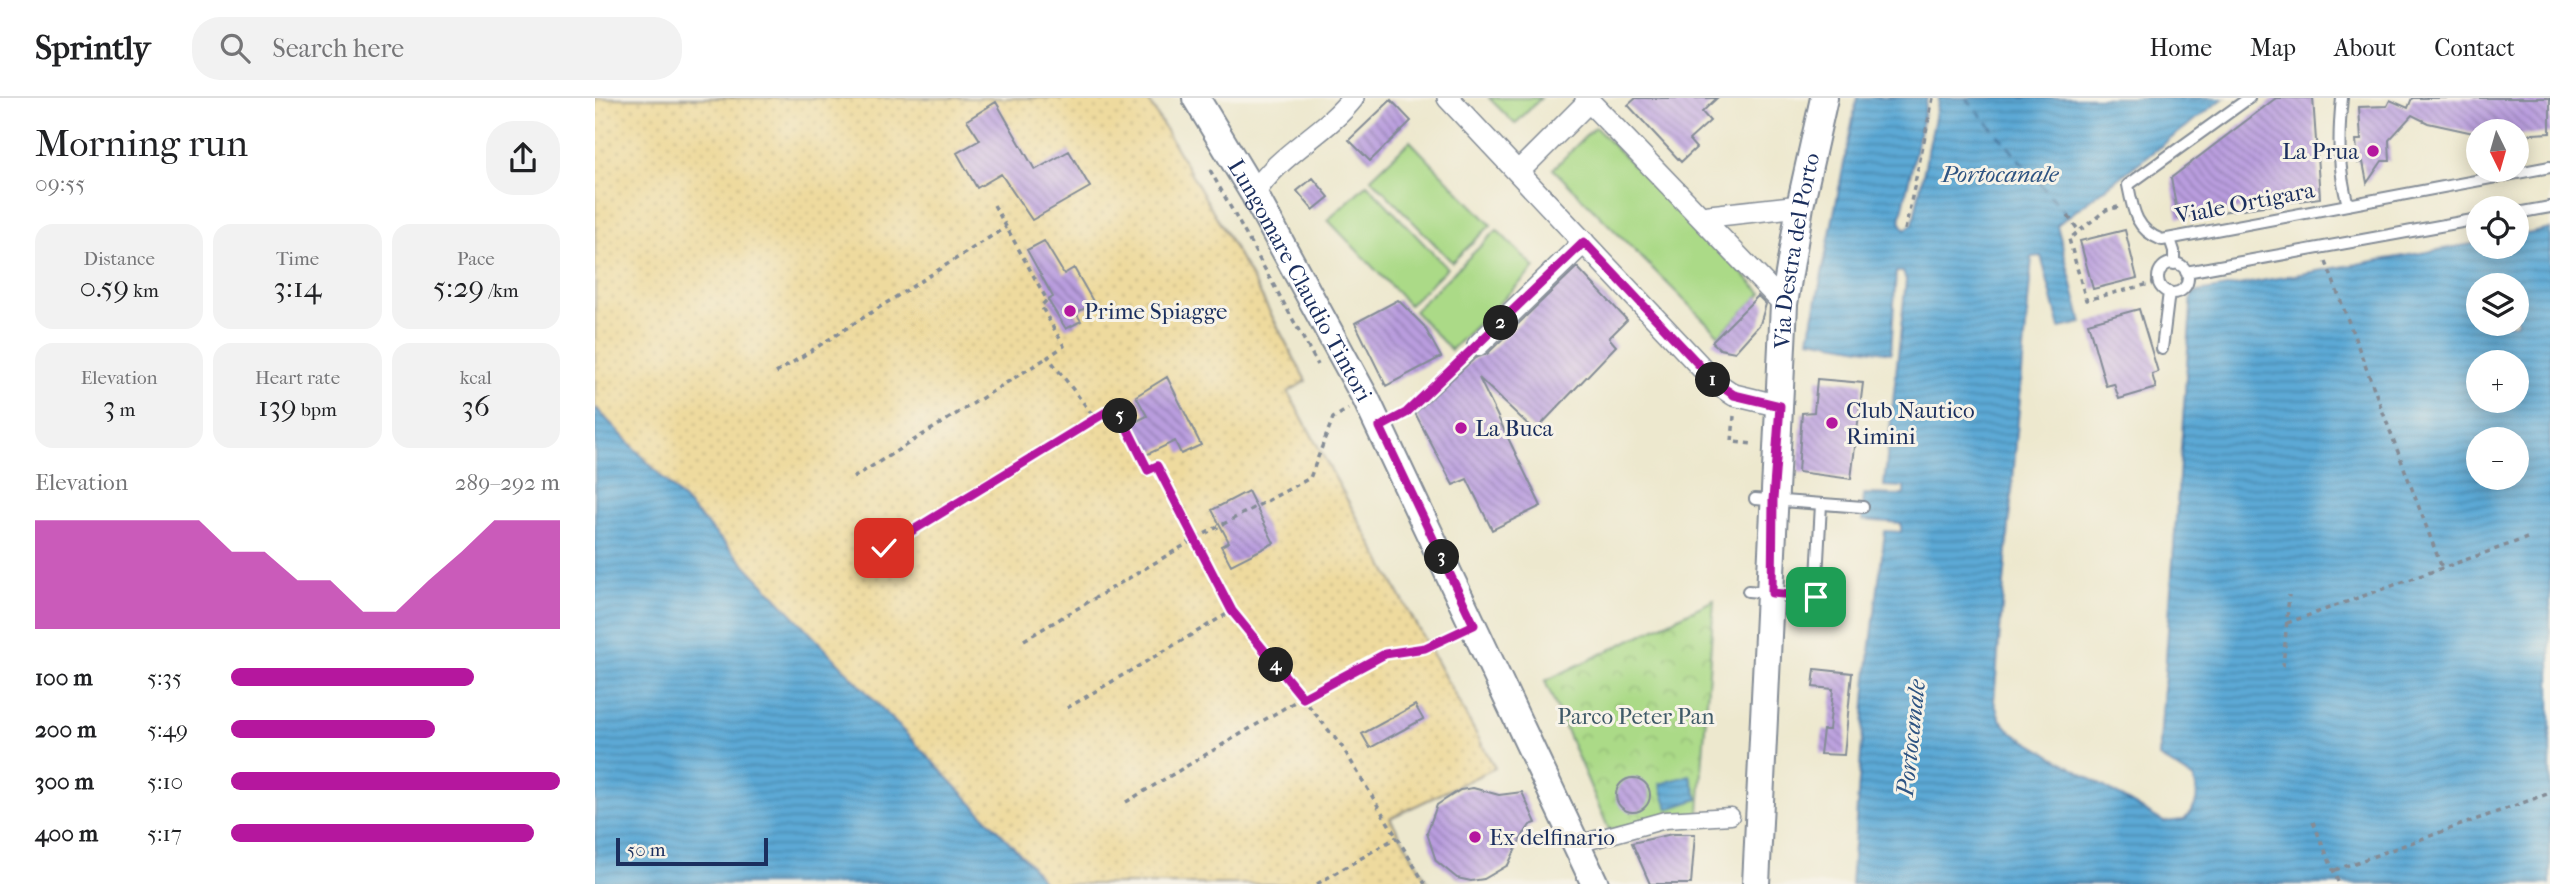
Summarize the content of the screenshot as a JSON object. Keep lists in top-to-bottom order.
{
  "streets": {
    "street": ["Via Destra del Porto", "Lungomare Claudio Tintori"],
    "lane": ["Viale Ortigara"]
  },
  "water": ["Portocanale"],
  "parks": ["Parco Peter Pan"],
  "places": [
    "La Prua",
    "Prime Spiagge",
    "Club Nautico Rimini",
    "La Buca",
    "Ex delfinario"
  ],
  "scale_bar": "50 m",
  "north": "bottom",
  "page": {
    "header": "Sprintly",
    "search": "Search here",
    "nav": [
      "Home",
      "Map",
      "About",
      "Contact"
    ],
    "heading": ["Morning run", "09:55"],
    "map_buttons": ["+", "−"],
    "stats": [
      ["Distance", "0.59 km"],
      ["Time", "3:14"],
      ["Pace", "5:29 /km"],
      ["Elevation", "3 m"],
      ["Heart rate", "139 bpm"],
      ["kcal", "36"]
    ],
    "pins": [
      "2",
      "1",
      "5",
      "3",
      "4"
    ],
    "chart": ["Elevation", "289–292 m"],
    "list": [
      {
        "name": "100 m",
        "note": "5:35"
      },
      {
        "name": "200 m",
        "note": "5:49"
      },
      {
        "name": "300 m",
        "note": "5:10"
      },
      {
        "name": "400 m",
        "note": "5:17"
      }
    ],
    "scale": "50 m"
  }
}
